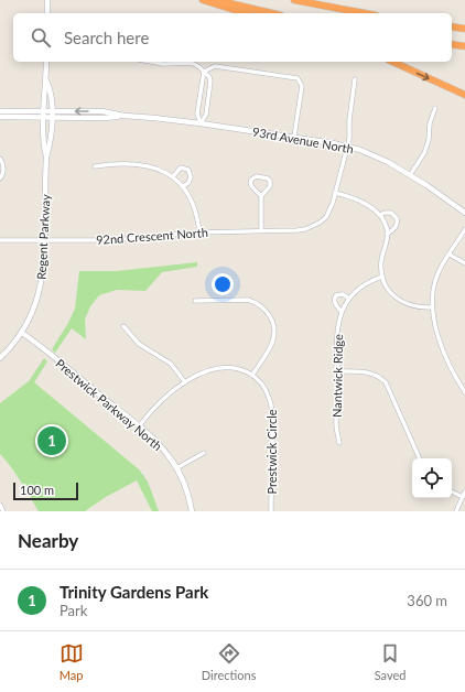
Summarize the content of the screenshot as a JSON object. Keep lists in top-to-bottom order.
{
  "streets": {
    "street": [
      "93rd Avenue North",
      "92nd Crescent North",
      "Regent Parkway",
      "Nantwick Ridge",
      "Prestwick Parkway North",
      "Prestwick Circle"
    ]
  },
  "crossings": [
    ["93rd Avenue North", "Regent Parkway"],
    ["92nd Crescent North", "Regent Parkway"],
    ["Regent Parkway", "Prestwick Parkway North"]
  ],
  "scale_bar": "100 m",
  "page": {
    "search": "Search here",
    "pins": "1",
    "scale": "100 m",
    "heading": "Nearby",
    "list": [
      {
        "mark": "1",
        "name": "Trinity Gardens Park",
        "note": "Park",
        "value": "360 m"
      }
    ],
    "nav": ["Map", "Directions", "Saved"]
  }
}
